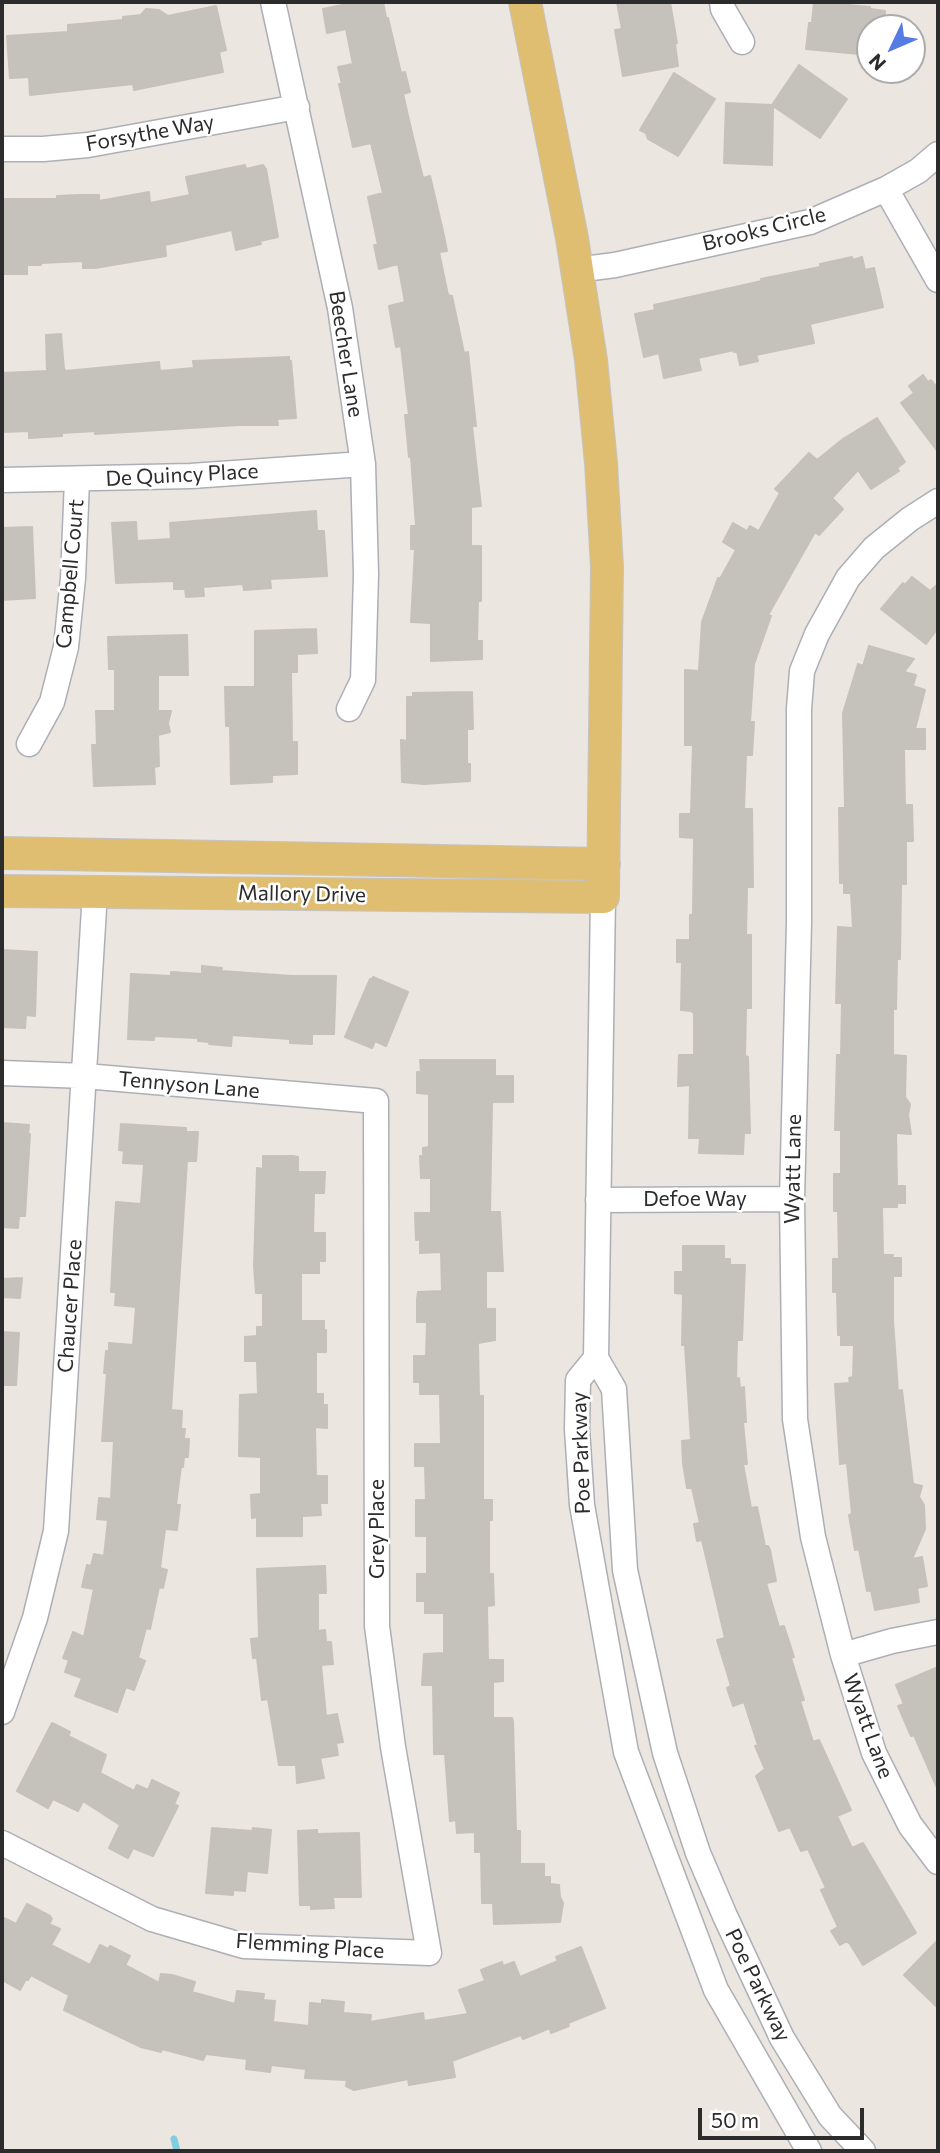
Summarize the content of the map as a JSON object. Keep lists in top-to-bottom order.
{
  "streets": {
    "main road": ["Mallory Drive"],
    "street": [
      "Forsythe Way",
      "Brooks Circle",
      "Beecher Lane",
      "De Quincy Place",
      "Campbell Court",
      "Tennyson Lane",
      "Wyatt Lane",
      "Defoe Way",
      "Chaucer Place",
      "Poe Parkway",
      "Grey Place",
      "Flemming Place"
    ]
  },
  "crossings": [
    ["Forsythe Way", "Beecher Lane"],
    ["Beecher Lane", "De Quincy Place"],
    ["De Quincy Place", "Campbell Court"],
    ["Mallory Drive", "Chaucer Place"],
    ["Tennyson Lane", "Chaucer Place"],
    ["Tennyson Lane", "Grey Place"],
    ["Wyatt Lane", "Defoe Way"],
    ["Grey Place", "Flemming Place"]
  ],
  "scale_bar": "50 m",
  "north": "bottom left"
}
